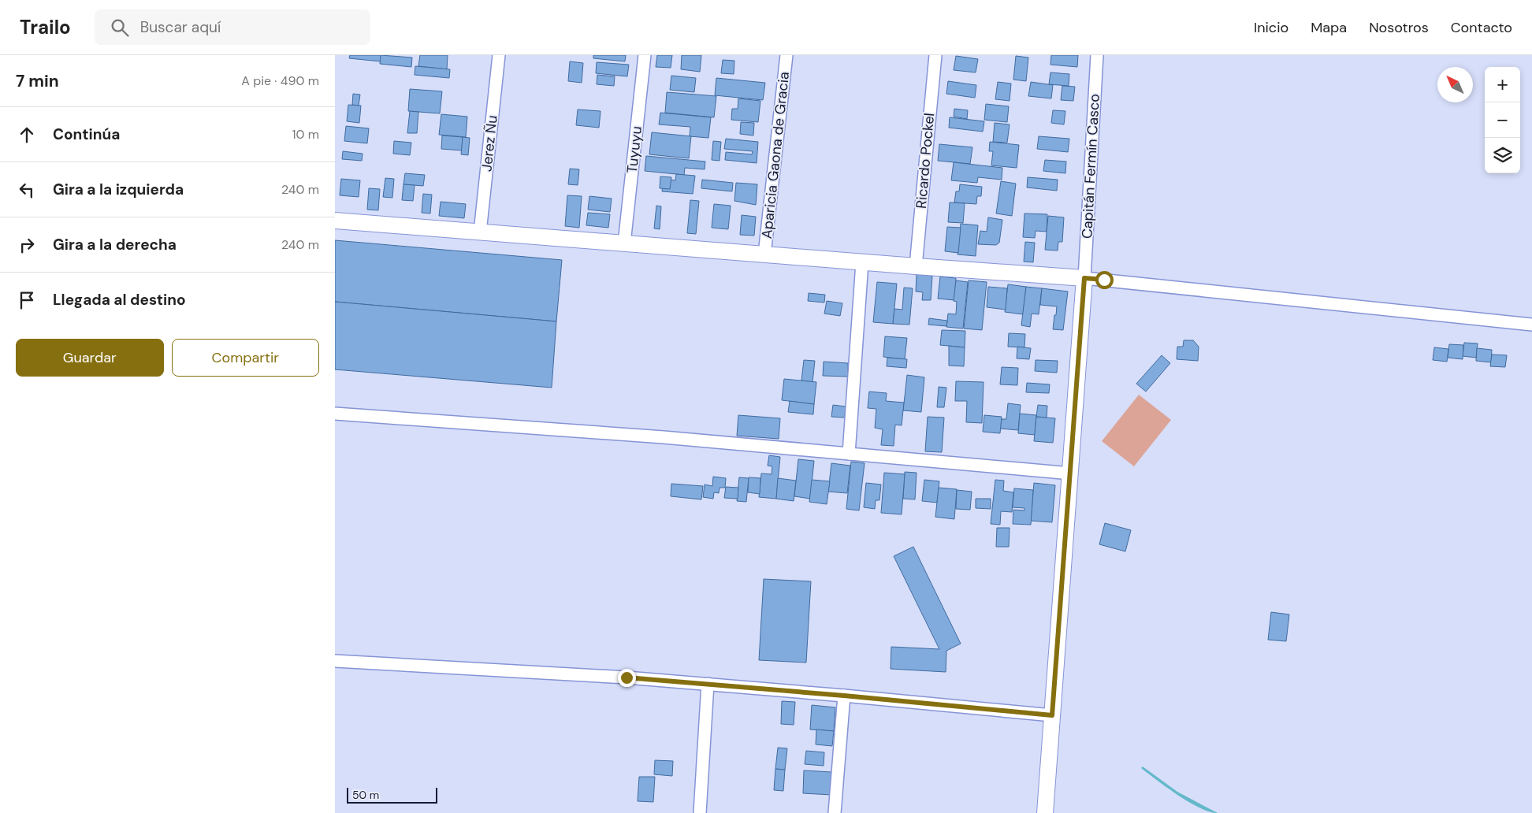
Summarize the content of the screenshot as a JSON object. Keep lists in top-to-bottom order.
{
  "streets": {
    "street": [
      "Jerez Ñu",
      "Tuyuyu",
      "Aparicia Gaona de Gracia",
      "Ricardo Pockel",
      "Capitán Fermín Casco"
    ]
  },
  "scale_bar": "50 m",
  "north": "top left",
  "page": {
    "header": "Trailo",
    "search": "Buscar aquí",
    "nav": [
      "Inicio",
      "Mapa",
      "Nosotros",
      "Contacto"
    ],
    "heading": ["7 min", "A pie · 490 m"],
    "map_buttons": ["+", "−"],
    "list": [
      ["Continúa", "10 m"],
      ["Gira a la izquierda", "240 m"],
      ["Gira a la derecha", "240 m"],
      "Llegada al destino"
    ],
    "buttons": ["Guardar", "Compartir"],
    "scale": "50 m"
  }
}
